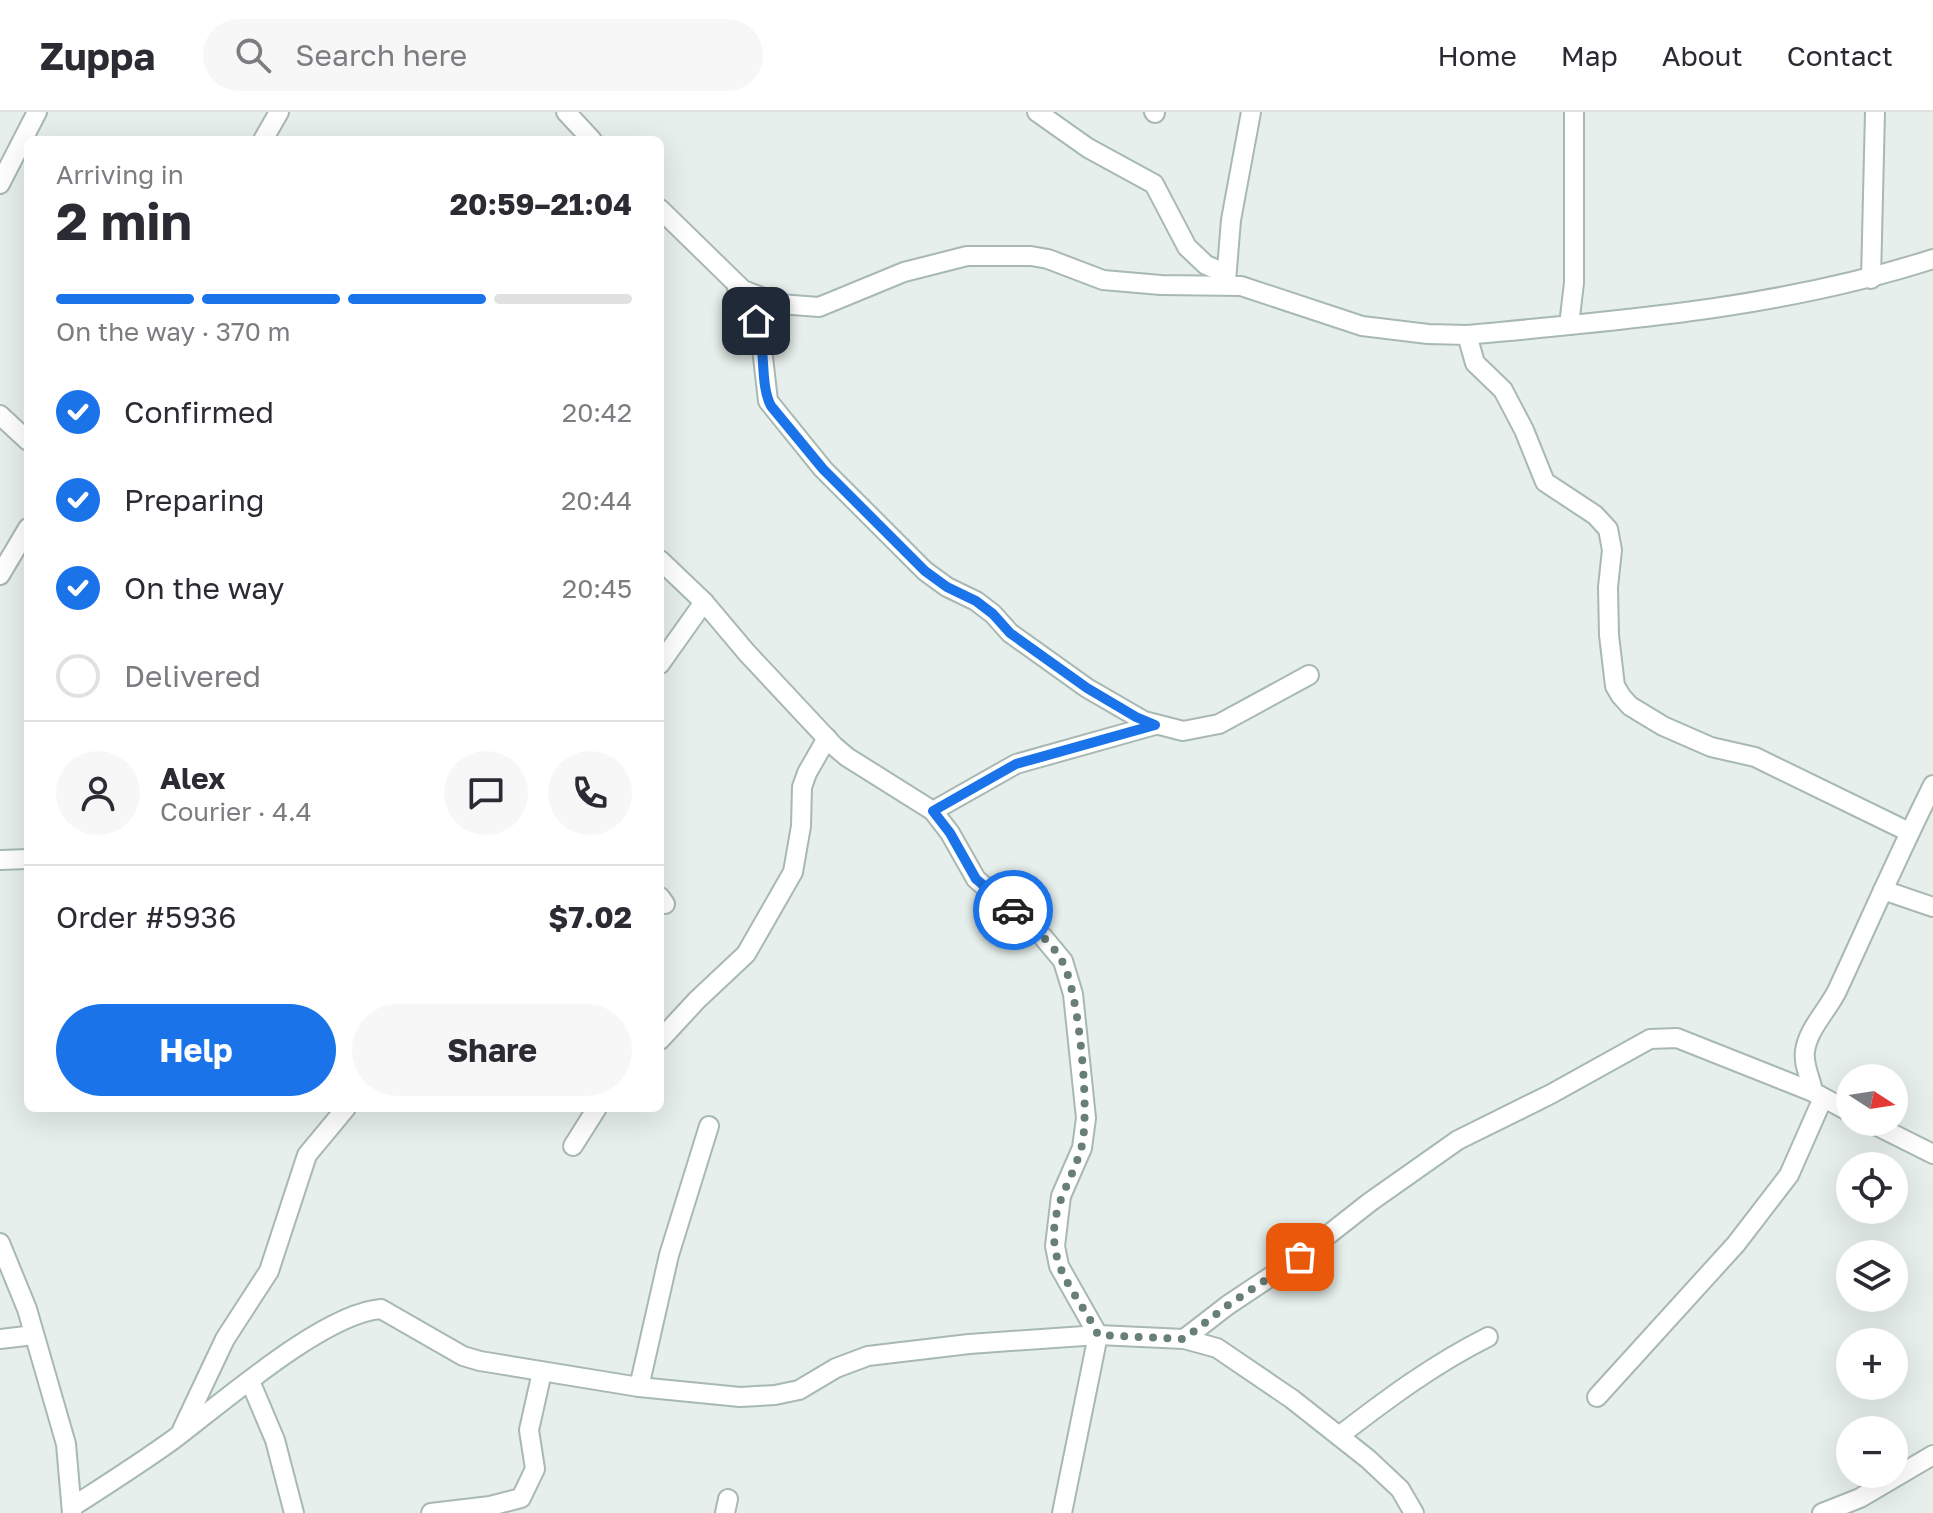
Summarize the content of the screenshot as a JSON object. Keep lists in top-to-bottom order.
{
  "north": "right",
  "page": {
    "header": "Zuppa",
    "search": "Search here",
    "nav": [
      "Home",
      "Map",
      "About",
      "Contact"
    ],
    "heading": ["2 min", "Arriving in", "20:59–21:04"],
    "panel": [
      "Alex",
      "Courier · 4.4",
      "Order #5936",
      "$7.02"
    ],
    "bar": "On the way · 370 m",
    "list": [
      ["Confirmed", "20:42"],
      ["Preparing", "20:44"],
      ["On the way", "20:45"],
      "Delivered"
    ],
    "buttons": ["Help", "Share"],
    "map_buttons": ["+", "−"]
  }
}
